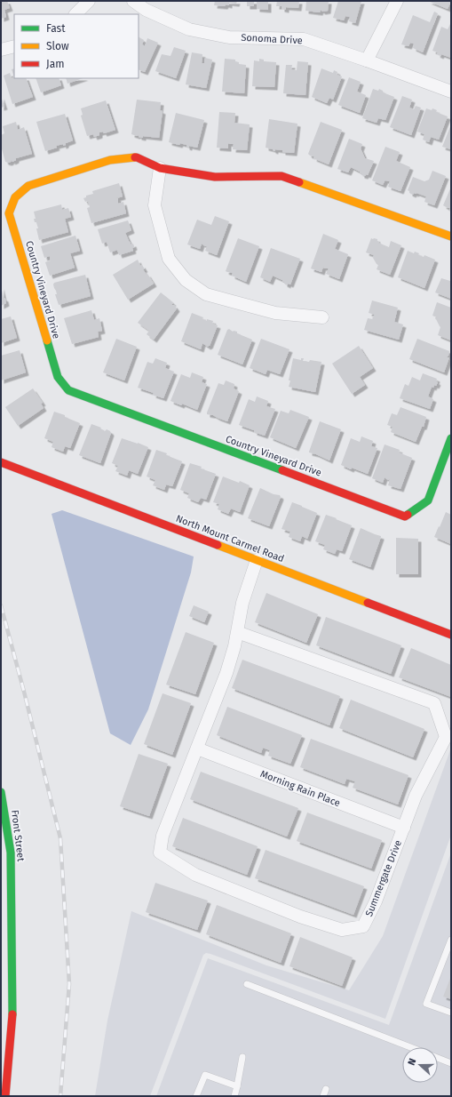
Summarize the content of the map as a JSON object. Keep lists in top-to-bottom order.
{
  "streets": {
    "street": [
      "Sonoma Drive",
      "Country Vineyard Drive",
      "North Mount Carmel Road",
      "Morning Rain Place",
      "Front Street",
      "Summergate Drive"
    ]
  },
  "crossings": [
    ["North Mount Carmel Road", "Summergate Drive"],
    ["Morning Rain Place", "Summergate Drive"]
  ],
  "legend": ["Fast", "Slow", "Jam"],
  "north": "left"
}
